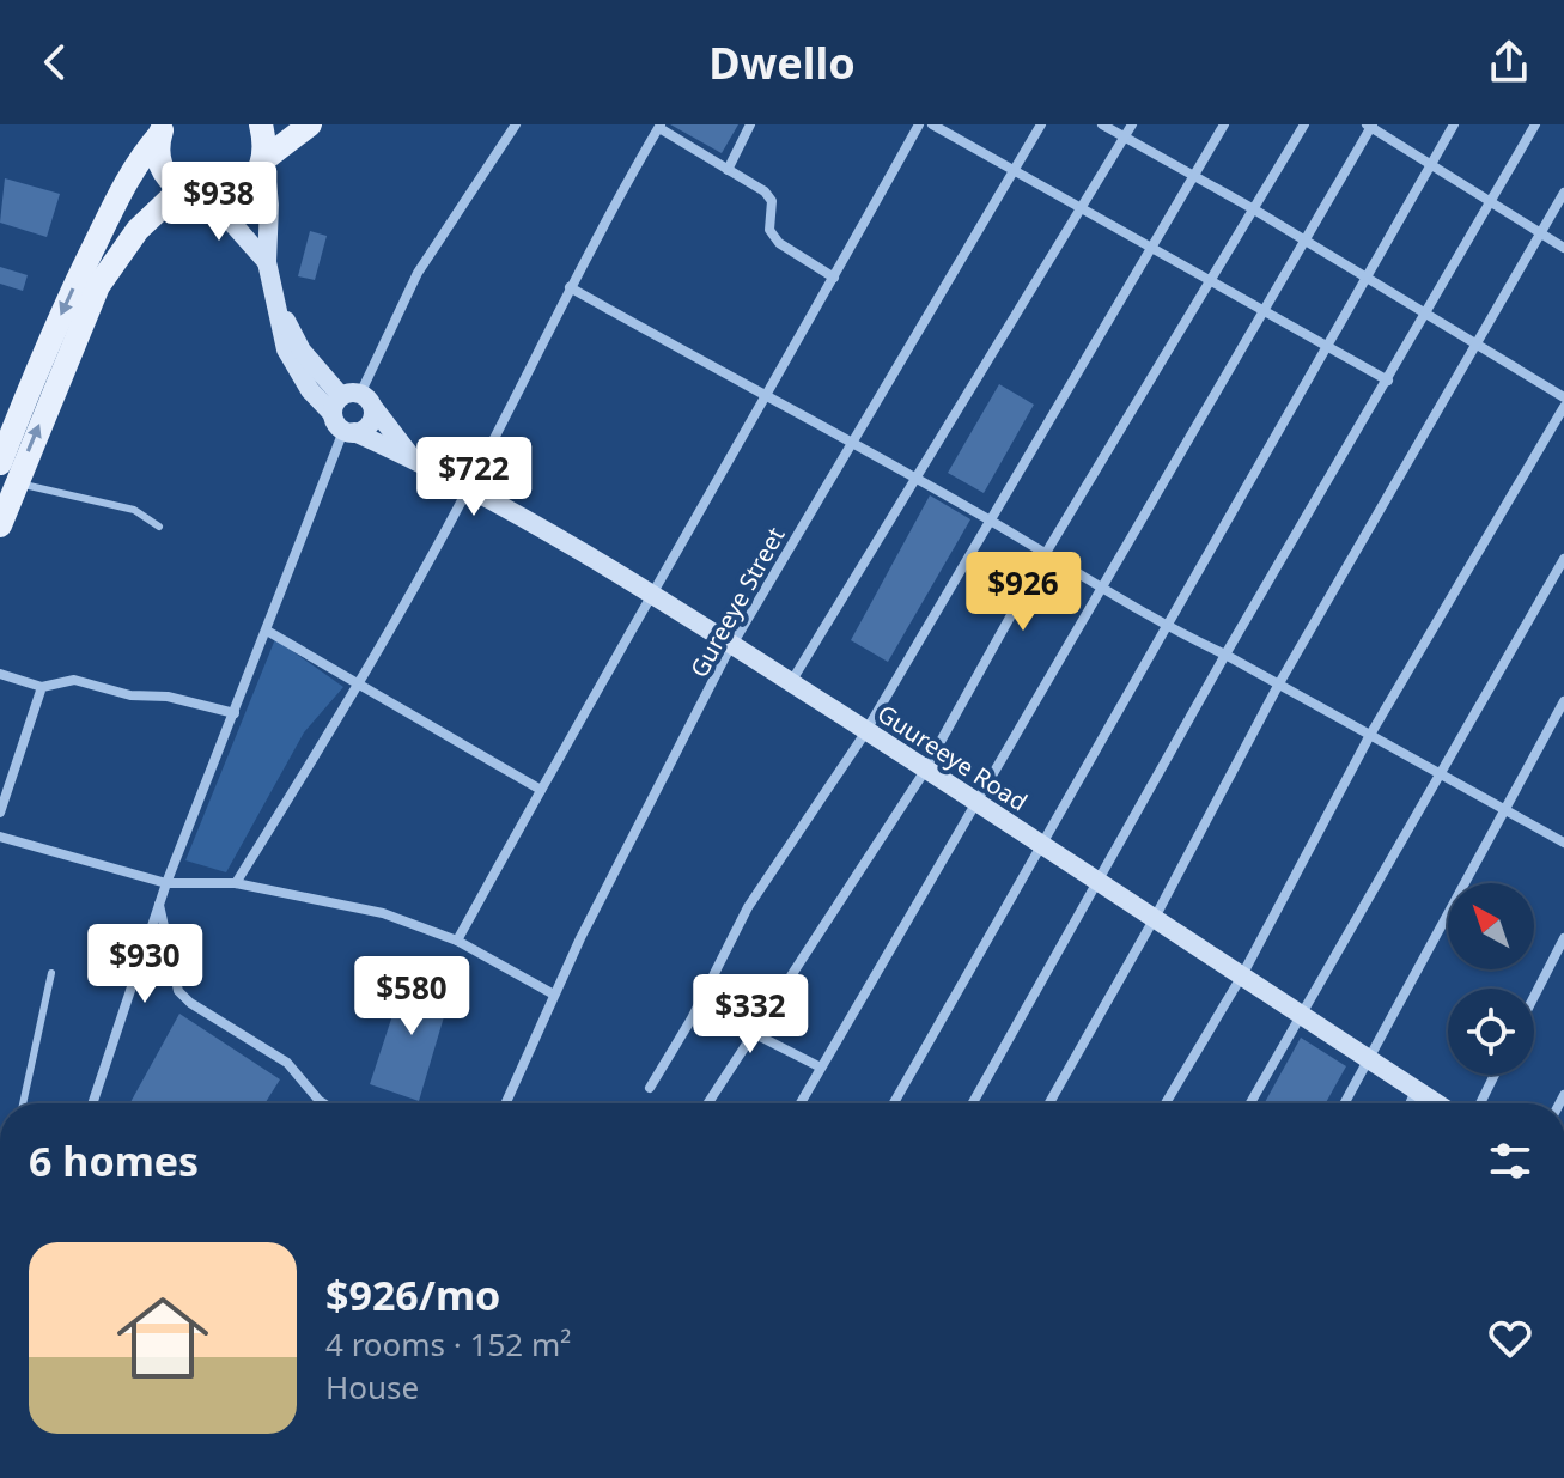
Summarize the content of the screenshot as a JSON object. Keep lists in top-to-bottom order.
{
  "streets": {
    "street": ["Gureeye Street", "Guureeye Road"]
  },
  "crossings": [
    ["Gureeye Street", "Guureeye Road"]
  ],
  "north": "top left",
  "page": {
    "header": "Dwello",
    "price": [
      "$938",
      "$722",
      "$926",
      "$930",
      "$580",
      "$332"
    ],
    "heading": "6 homes",
    "list": [
      {
        "name": "$926/mo",
        "note": "4 rooms · 152 m² · House"
      }
    ]
  }
}
